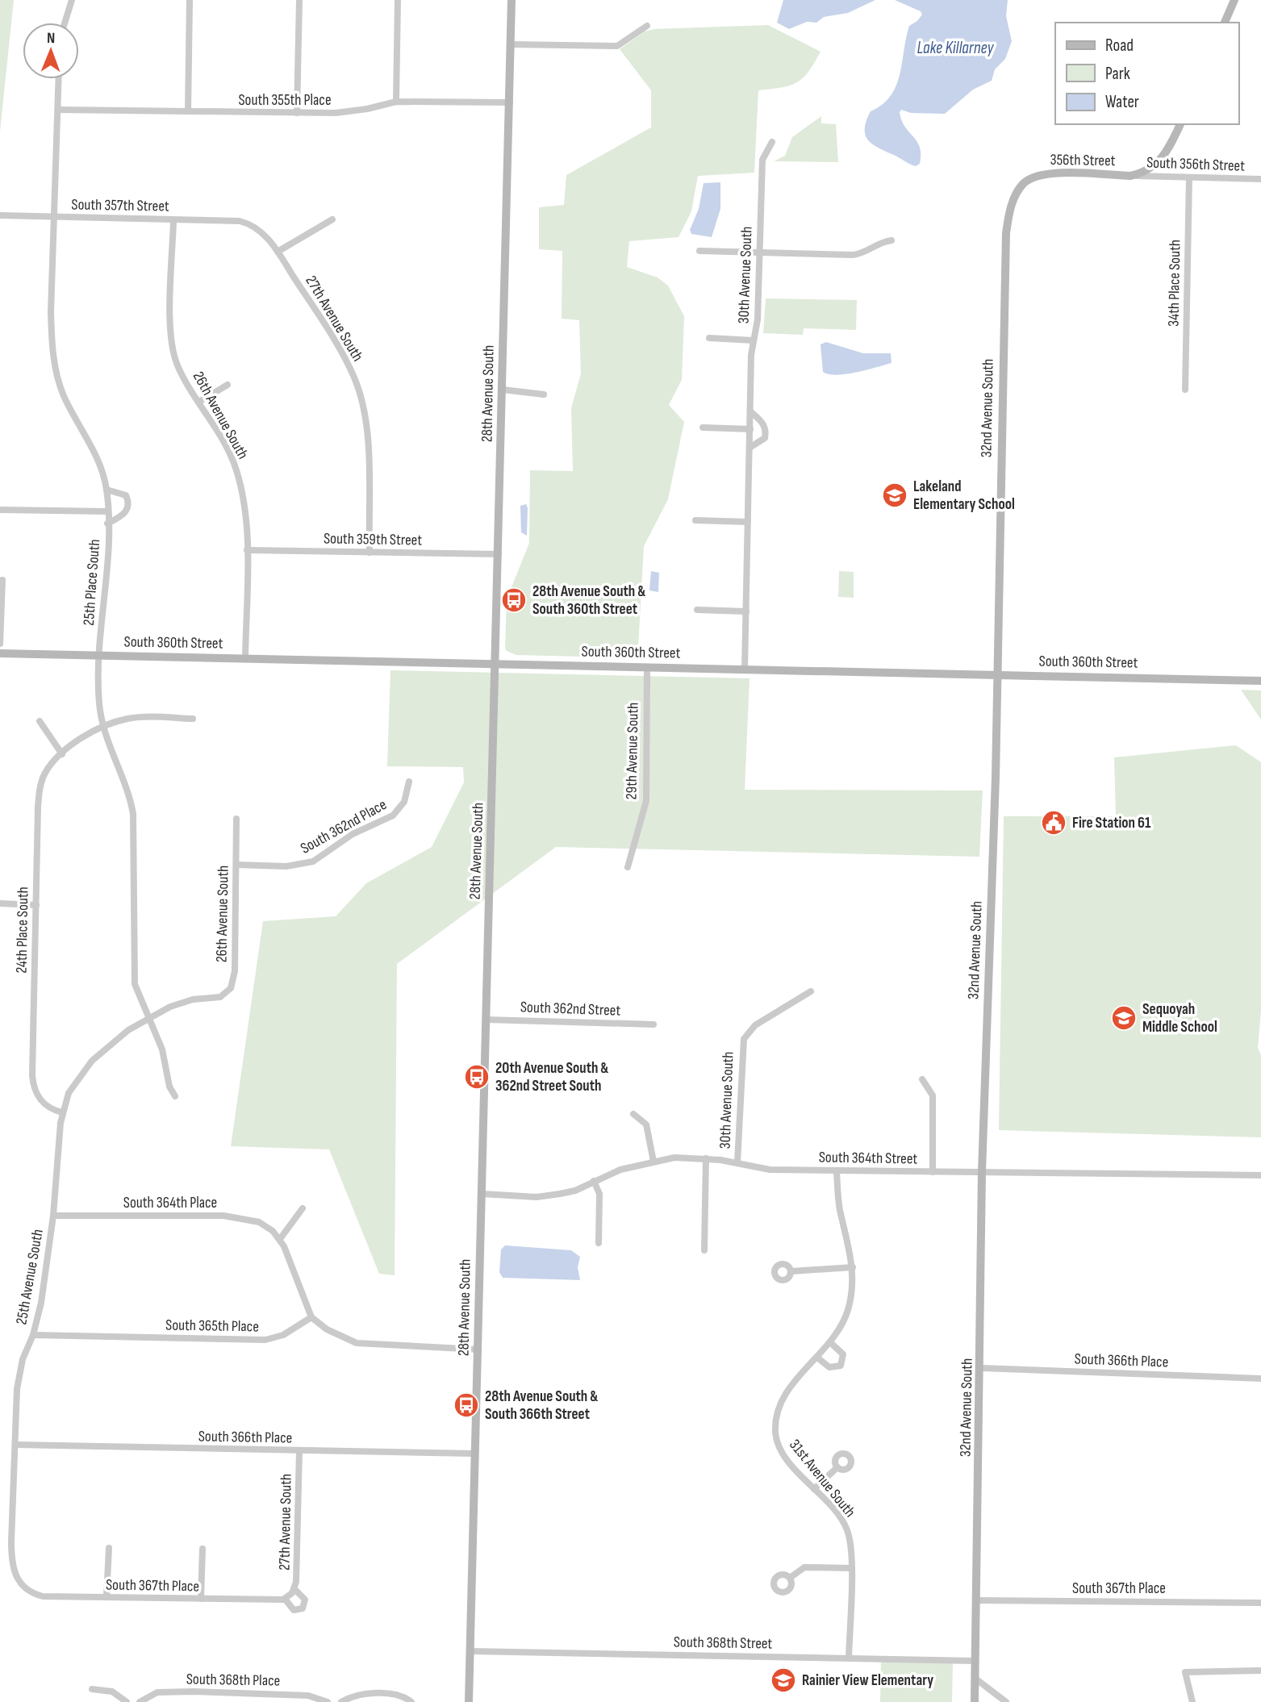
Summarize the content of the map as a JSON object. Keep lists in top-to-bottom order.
{
  "streets": {
    "street": [
      "South 355th Place",
      "356th Street",
      "South 356th Street",
      "South 357th Street",
      "30th Avenue South",
      "34th Place South",
      "27th Avenue South",
      "28th Avenue South",
      "32nd Avenue South",
      "26th Avenue South",
      "South 359th Street",
      "25th Place South",
      "South 360th Street",
      "29th Avenue South",
      "South 362nd Place",
      "24th Place South",
      "South 362nd Street",
      "South 364th Street",
      "South 364th Place",
      "25th Avenue South",
      "South 365th Place",
      "South 366th Place",
      "31st Avenue South",
      "South 367th Place",
      "South 368th Street",
      "South 368th Place"
    ]
  },
  "crossings": [
    ["South 355th Place", "28th Avenue South"],
    ["South 355th Place", "25th Place South"],
    ["356th Street", "South 356th Street"],
    ["356th Street", "32nd Avenue South"],
    ["South 356th Street", "34th Place South"],
    ["South 357th Street", "27th Avenue South"],
    ["South 357th Street", "26th Avenue South"],
    ["South 357th Street", "25th Place South"],
    ["30th Avenue South", "South 360th Street"],
    ["30th Avenue South", "South 364th Street"],
    ["27th Avenue South", "South 359th Street"],
    ["27th Avenue South", "South 366th Place"],
    ["27th Avenue South", "South 367th Place"],
    ["28th Avenue South", "South 359th Street"],
    ["28th Avenue South", "South 360th Street"],
    ["28th Avenue South", "South 362nd Street"],
    ["28th Avenue South", "South 364th Street"],
    ["28th Avenue South", "South 366th Place"],
    ["28th Avenue South", "South 368th Street"],
    ["32nd Avenue South", "South 360th Street"],
    ["32nd Avenue South", "South 364th Street"],
    ["32nd Avenue South", "South 366th Place"],
    ["32nd Avenue South", "South 367th Place"],
    ["32nd Avenue South", "South 368th Street"],
    ["26th Avenue South", "South 359th Street"],
    ["26th Avenue South", "South 360th Street"],
    ["26th Avenue South", "South 362nd Place"],
    ["26th Avenue South", "25th Avenue South"],
    ["25th Place South", "South 360th Street"],
    ["25th Place South", "24th Place South"],
    ["25th Place South", "25th Avenue South"],
    ["South 360th Street", "29th Avenue South"],
    ["24th Place South", "25th Avenue South"],
    ["South 364th Street", "31st Avenue South"],
    ["South 364th Place", "25th Avenue South"],
    ["25th Avenue South", "South 365th Place"],
    ["25th Avenue South", "South 366th Place"],
    ["25th Avenue South", "South 367th Place"],
    ["31st Avenue South", "South 368th Street"]
  ],
  "water": ["Lake Killarney"],
  "places": {
    "school or university": ["Lakeland Elementary School", "Sequoyah Middle School", "Rainier View Elementary"],
    "bus stop": ["28th Avenue South & South 360th Street", "20th Avenue South & 362nd Street South", "28th Avenue South & South 366th Street"],
    "public building": ["Fire Station 61"]
  },
  "legend": ["Road", "Park", "Water"],
  "north": "top"
}
